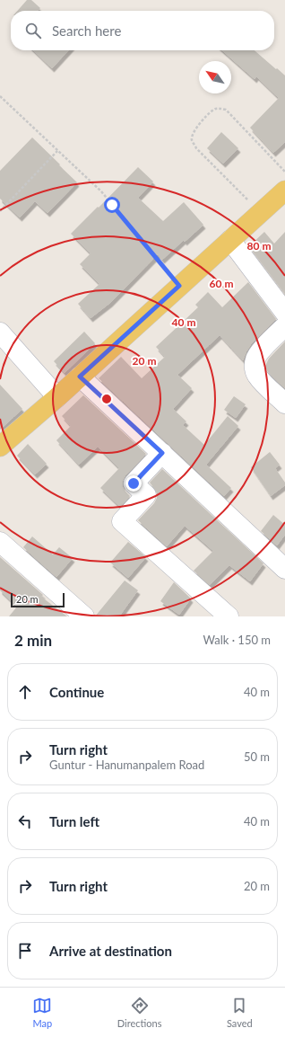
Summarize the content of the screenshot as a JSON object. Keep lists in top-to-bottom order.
{
  "scale_bar": "20 m",
  "north": "top left",
  "page": {
    "search": "Search here",
    "scale": "20 m",
    "heading": ["2 min", "Walk · 150 m"],
    "list": [
      ["Continue", "40 m"],
      ["Turn right", "Guntur - Hanumanpalem Road", "50 m"],
      ["Turn left", "40 m"],
      ["Turn right", "20 m"],
      "Arrive at destination"
    ],
    "nav": ["Map", "Directions", "Saved"]
  },
  "rings": [
    "80 m",
    "60 m",
    "40 m",
    "20 m"
  ]
}
